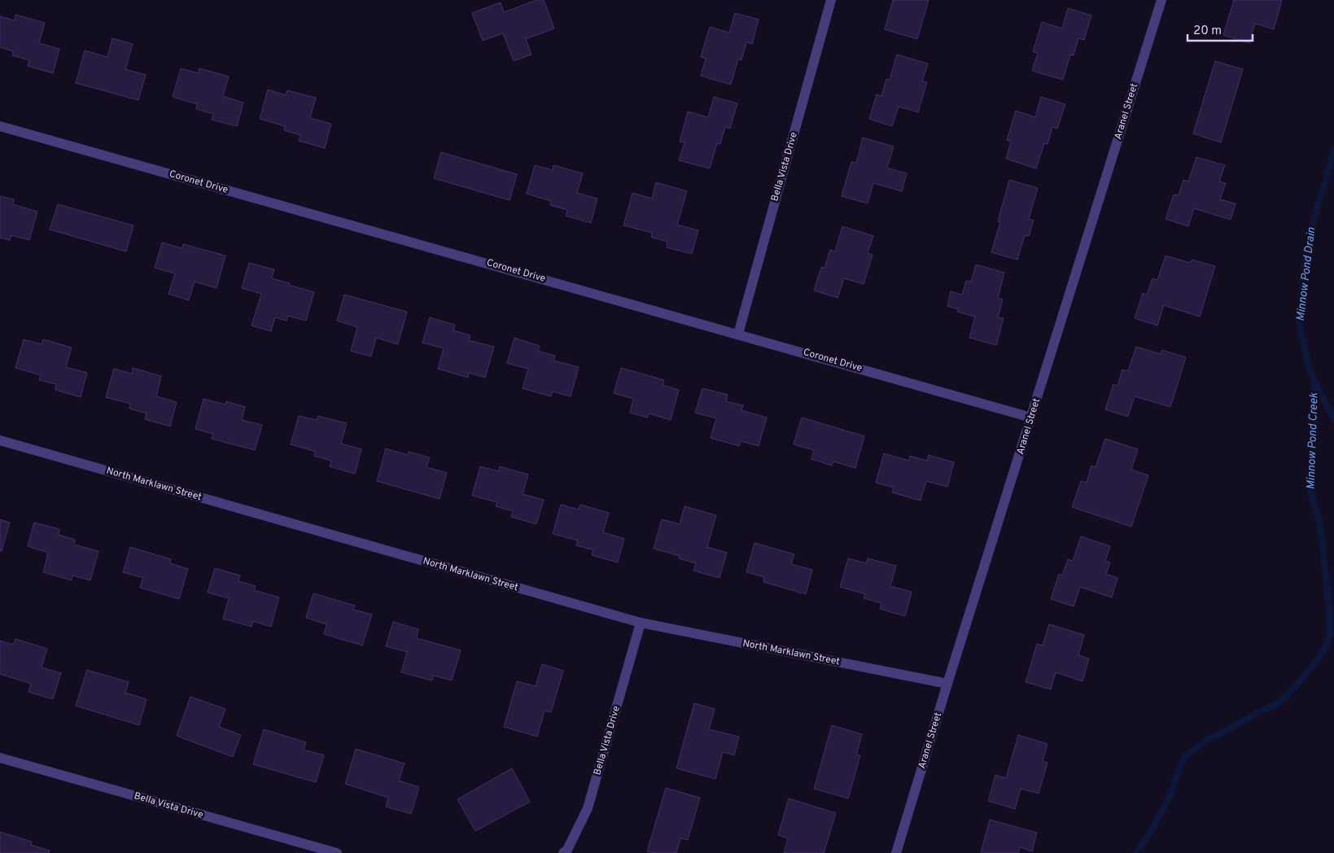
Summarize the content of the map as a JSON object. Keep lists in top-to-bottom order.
{
  "streets": {
    "street": [
      "Aranel Street",
      "Bella Vista Drive",
      "Coronet Drive",
      "North Marklawn Street"
    ]
  },
  "crossings": [
    ["Aranel Street", "Coronet Drive"],
    ["Aranel Street", "North Marklawn Street"],
    ["Bella Vista Drive", "Coronet Drive"],
    ["Bella Vista Drive", "North Marklawn Street"]
  ],
  "water": ["Minnow Pond Drain", "Minnow Pond Creek"],
  "scale_bar": "20 m"
}
